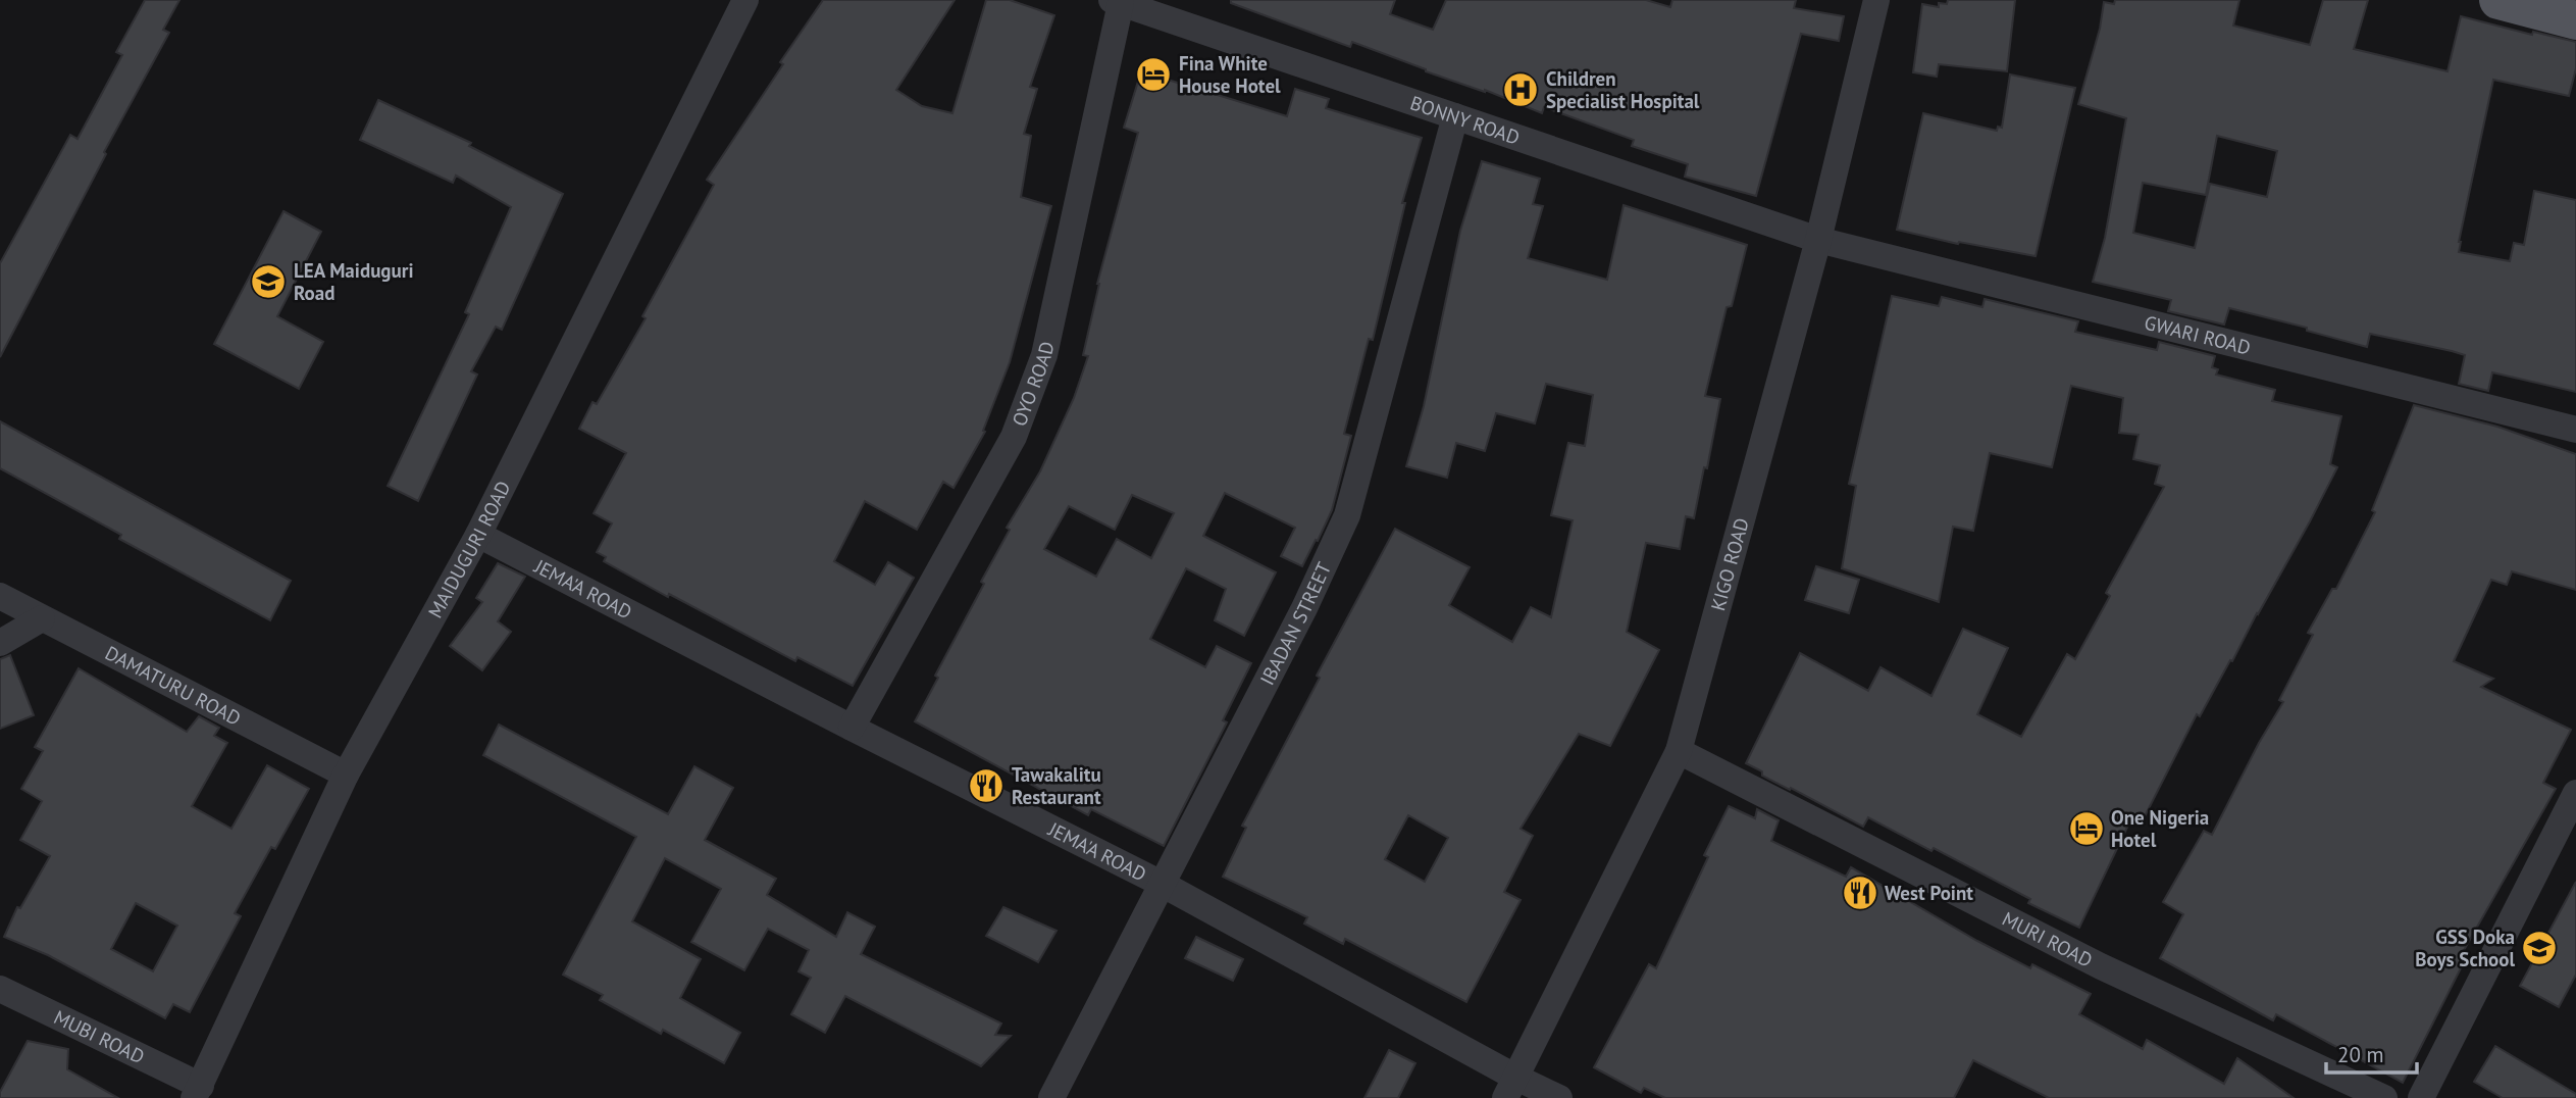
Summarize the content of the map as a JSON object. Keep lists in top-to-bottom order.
{
  "streets": {
    "street": [
      "BONNY ROAD",
      "GWARI ROAD",
      "OYO ROAD",
      "MAIDUGURI ROAD",
      "KIGO ROAD",
      "JEMA'A ROAD",
      "IBADAN STREET",
      "DAMATURU ROAD",
      "MURI ROAD",
      "MUBI ROAD"
    ]
  },
  "crossings": [
    ["BONNY ROAD", "GWARI ROAD"],
    ["BONNY ROAD", "OYO ROAD"],
    ["BONNY ROAD", "KIGO ROAD"],
    ["BONNY ROAD", "IBADAN STREET"],
    ["GWARI ROAD", "KIGO ROAD"],
    ["OYO ROAD", "JEMA'A ROAD"],
    ["MAIDUGURI ROAD", "JEMA'A ROAD"],
    ["MAIDUGURI ROAD", "DAMATURU ROAD"],
    ["MAIDUGURI ROAD", "MUBI ROAD"],
    ["KIGO ROAD", "JEMA'A ROAD"],
    ["KIGO ROAD", "MURI ROAD"],
    ["JEMA'A ROAD", "IBADAN STREET"]
  ],
  "places": {
    "hotel": ["Fina White House Hotel", "One Nigeria Hotel"],
    "hospital": ["Children Specialist Hospital"],
    "school or university": ["LEA Maiduguri Road", "GSS Doka Boys School"],
    "restaurant": ["Tawakalitu Restaurant", "West Point"]
  },
  "scale_bar": "20 m"
}
